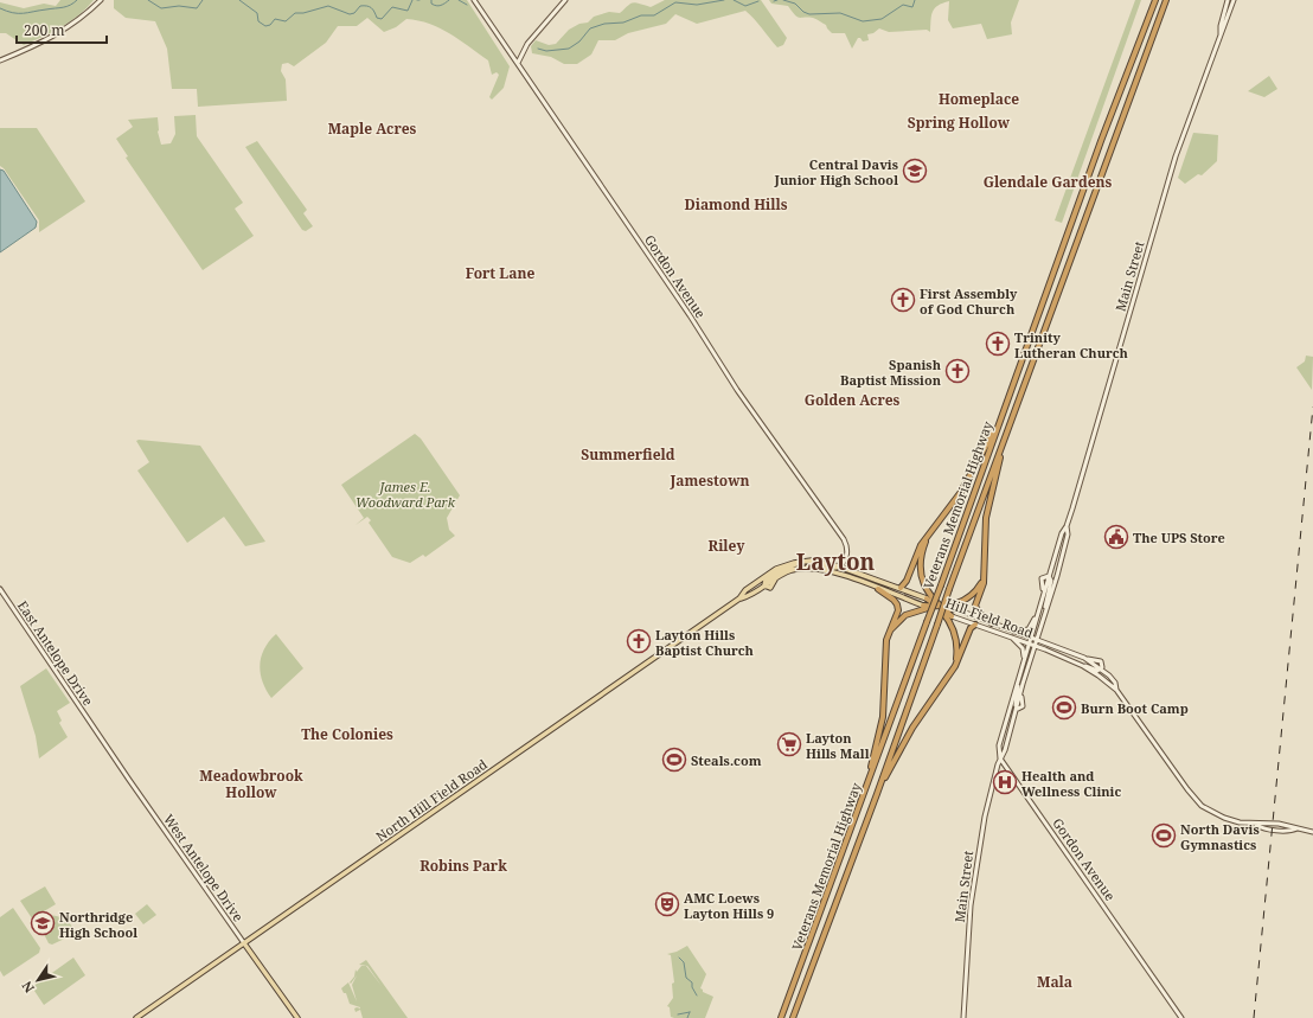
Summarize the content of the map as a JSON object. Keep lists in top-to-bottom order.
{
  "streets": {
    "highway": ["Veterans Memorial Highway"],
    "main road": [
      "Gordon Avenue",
      "Main Street",
      "Hill Field Road",
      "East Antelope Drive",
      "North Hill Field Road",
      "West Antelope Drive"
    ]
  },
  "crossings": [
    ["Gordon Avenue", "Main Street"],
    ["Main Street", "Hill Field Road"],
    ["Hill Field Road", "North Hill Field Road"],
    ["East Antelope Drive", "West Antelope Drive"],
    ["North Hill Field Road", "West Antelope Drive"]
  ],
  "districts": [
    "Homeplace",
    "Spring Hollow",
    "Maple Acres",
    "Glendale Gardens",
    "Diamond Hills",
    "Fort Lane",
    "Golden Acres",
    "Summerfield",
    "Jamestown",
    "Riley",
    "Layton",
    "The Colonies",
    "Meadowbrook Hollow",
    "Robins Park",
    "Mala"
  ],
  "parks": ["James E. Woodward Park"],
  "places": {
    "school or university": ["Central Davis Junior High School", "Northridge High School"],
    "church": [
      "First Assembly of God Church",
      "Trinity Lutheran Church",
      "Spanish Baptist Mission",
      "Layton Hills Baptist Church"
    ],
    "public building": ["The UPS Store"],
    "sports": ["Burn Boot Camp", "Steals.com", "North Davis Gymnastics"],
    "supermarket": ["Layton Hills Mall"],
    "hospital": ["Health and Wellness Clinic"],
    "theatre": ["AMC Loews Layton Hills 9"]
  },
  "scale_bar": "200 m",
  "north": "bottom left"
}
